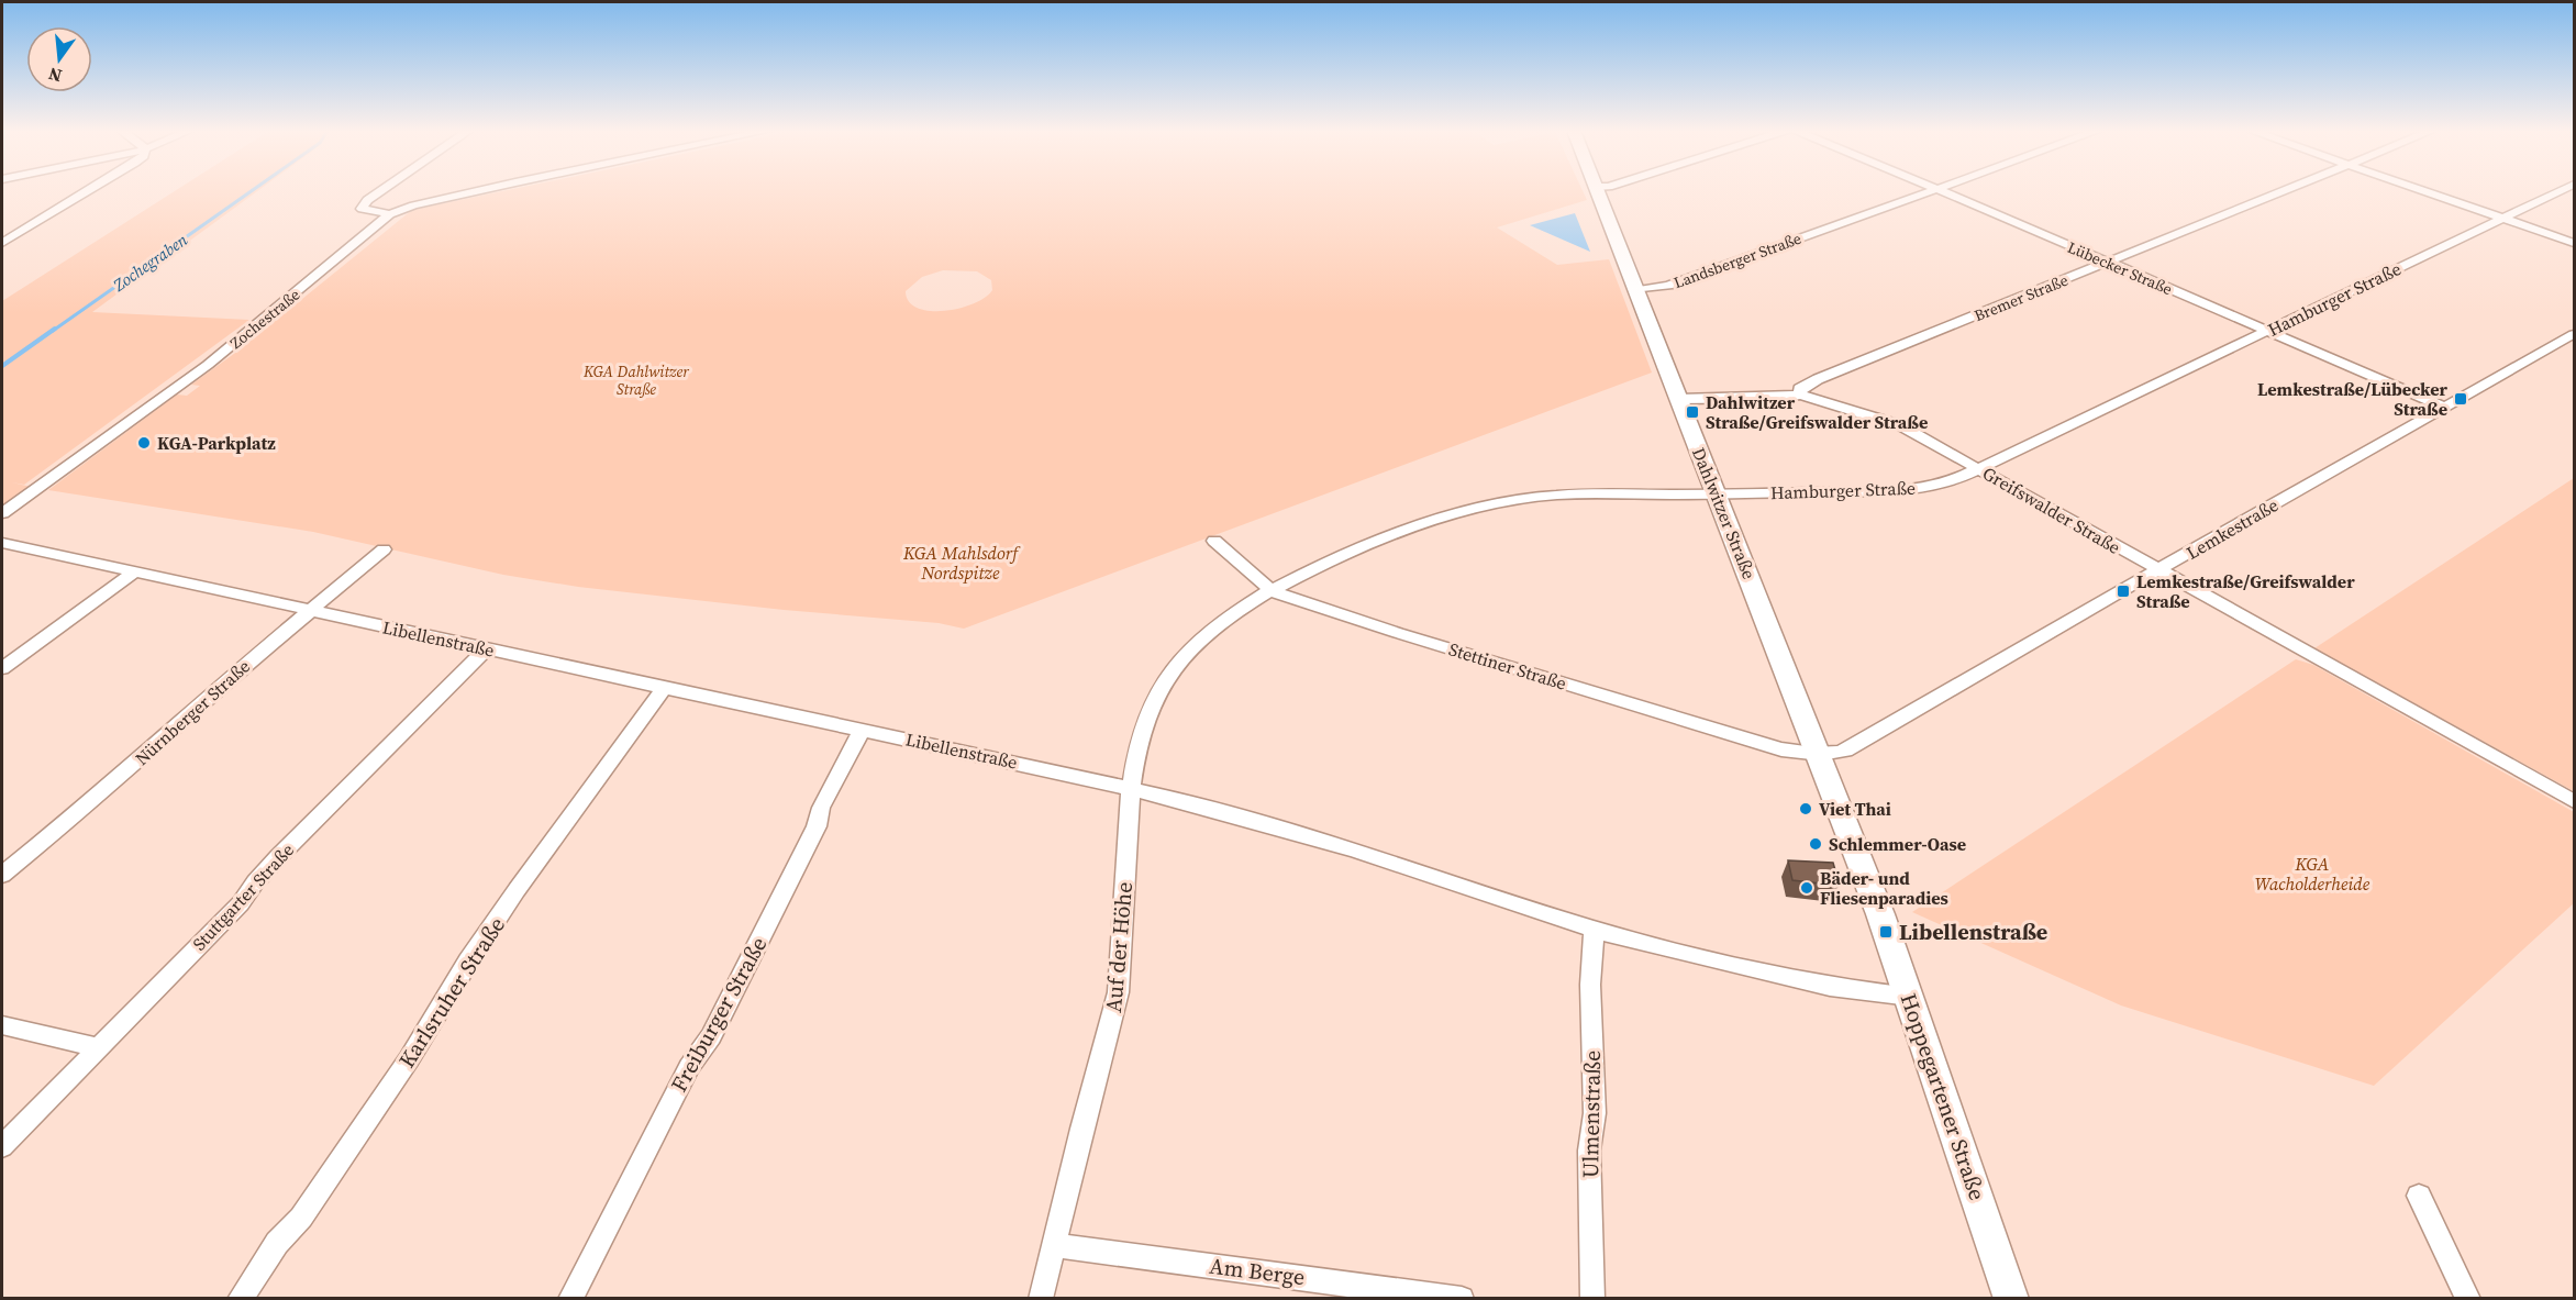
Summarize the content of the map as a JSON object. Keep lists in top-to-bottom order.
{
  "streets": {
    "main road": ["Dahlwitzer Straße", "Hoppegartener Straße"],
    "street": [
      "Landsberger Straße",
      "Lübecker Straße",
      "Bremer Straße",
      "Hamburger Straße",
      "Zochestraße",
      "Greifswalder Straße",
      "Lemkestraße",
      "Libellenstraße",
      "Stettiner Straße",
      "Nürnberger Straße",
      "Stuttgarter Straße",
      "Auf der Höhe",
      "Karlsruher Straße",
      "Freiburger Straße",
      "Ulmenstraße",
      "Am Berge"
    ]
  },
  "crossings": [
    ["Landsberger Straße", "Dahlwitzer Straße"],
    ["Lübecker Straße", "Bremer Straße"],
    ["Lübecker Straße", "Hamburger Straße"],
    ["Lübecker Straße", "Lemkestraße"],
    ["Bremer Straße", "Greifswalder Straße"],
    ["Hamburger Straße", "Greifswalder Straße"],
    ["Hamburger Straße", "Dahlwitzer Straße"],
    ["Hamburger Straße", "Stettiner Straße"],
    ["Hamburger Straße", "Auf der Höhe"],
    ["Greifswalder Straße", "Dahlwitzer Straße"],
    ["Greifswalder Straße", "Lemkestraße"],
    ["Dahlwitzer Straße", "Lemkestraße"],
    ["Dahlwitzer Straße", "Stettiner Straße"],
    ["Dahlwitzer Straße", "Hoppegartener Straße"],
    ["Lemkestraße", "Stettiner Straße"],
    ["Libellenstraße", "Nürnberger Straße"],
    ["Libellenstraße", "Stuttgarter Straße"],
    ["Libellenstraße", "Auf der Höhe"],
    ["Libellenstraße", "Karlsruher Straße"],
    ["Libellenstraße", "Freiburger Straße"],
    ["Libellenstraße", "Hoppegartener Straße"],
    ["Libellenstraße", "Ulmenstraße"],
    ["Auf der Höhe", "Am Berge"]
  ],
  "water": ["Zochegraben"],
  "parks": ["KGA Dahlwitzer Straße", "KGA Mahlsdorf Nordspitze", "KGA Wacholderheide"],
  "places": {
    "transit": [
      "Lemkestraße/Lübecker Straße",
      "Dahlwitzer Straße/Greifswalder Straße",
      "Lemkestraße/Greifswalder Straße",
      "Libellenstraße"
    ],
    "other": [
      "KGA-Parkplatz",
      "Viet Thai",
      "Schlemmer-Oase",
      "Bäder- und Fliesenparadies"
    ]
  },
  "north": "bottom"
}
